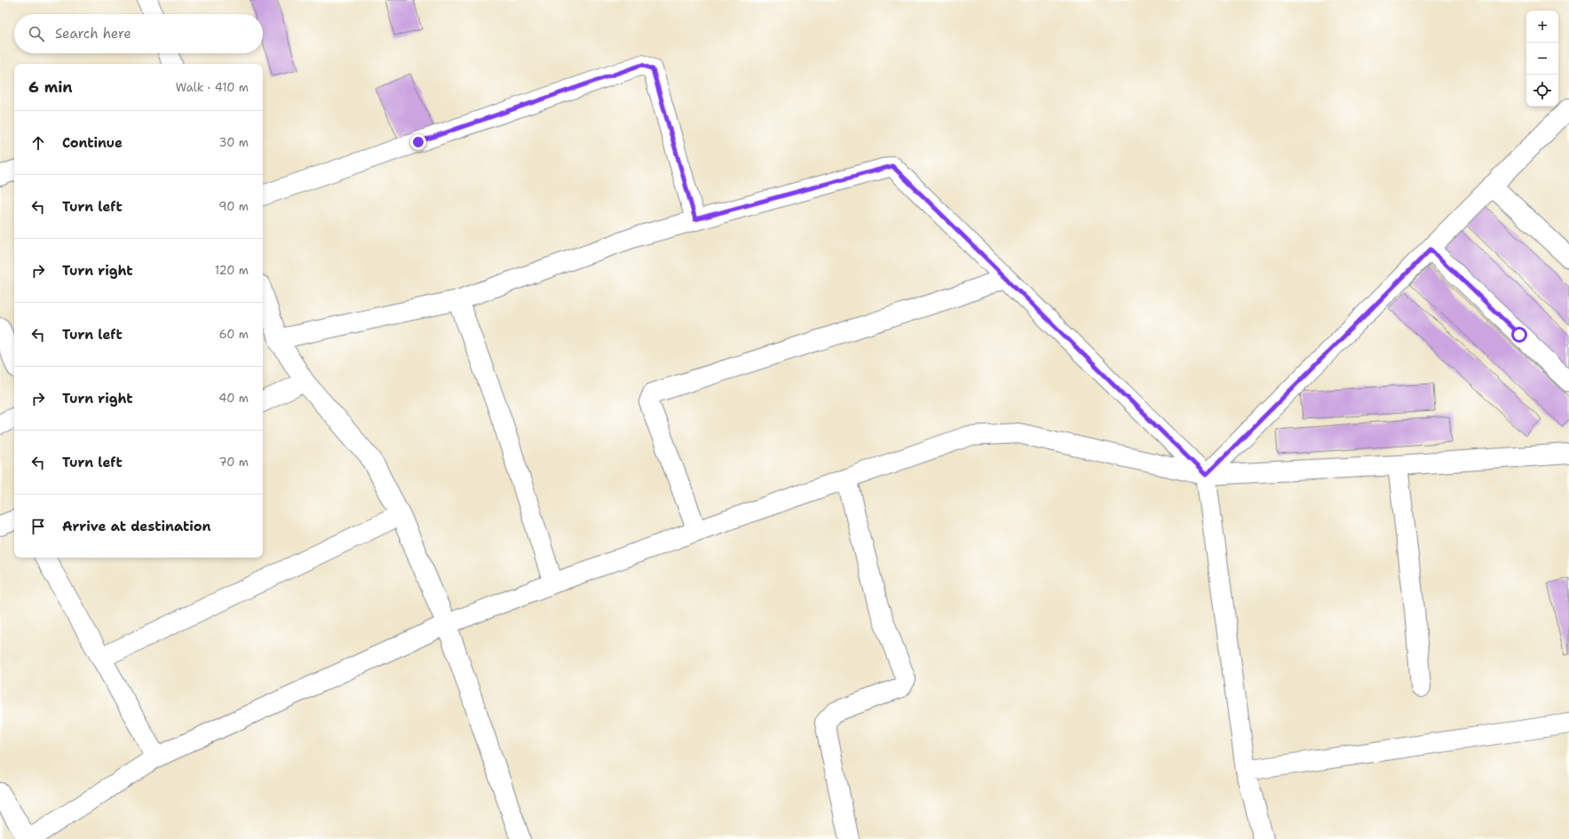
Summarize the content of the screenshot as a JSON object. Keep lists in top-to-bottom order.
{
  "page": {
    "map_buttons": ["+", "−"],
    "search": "Search here",
    "heading": ["6 min", "Walk · 410 m"],
    "list": [
      ["Continue", "30 m"],
      ["Turn left", "90 m"],
      ["Turn right", "120 m"],
      ["Turn left", "60 m"],
      ["Turn right", "40 m"],
      ["Turn left", "70 m"],
      "Arrive at destination"
    ]
  }
}
